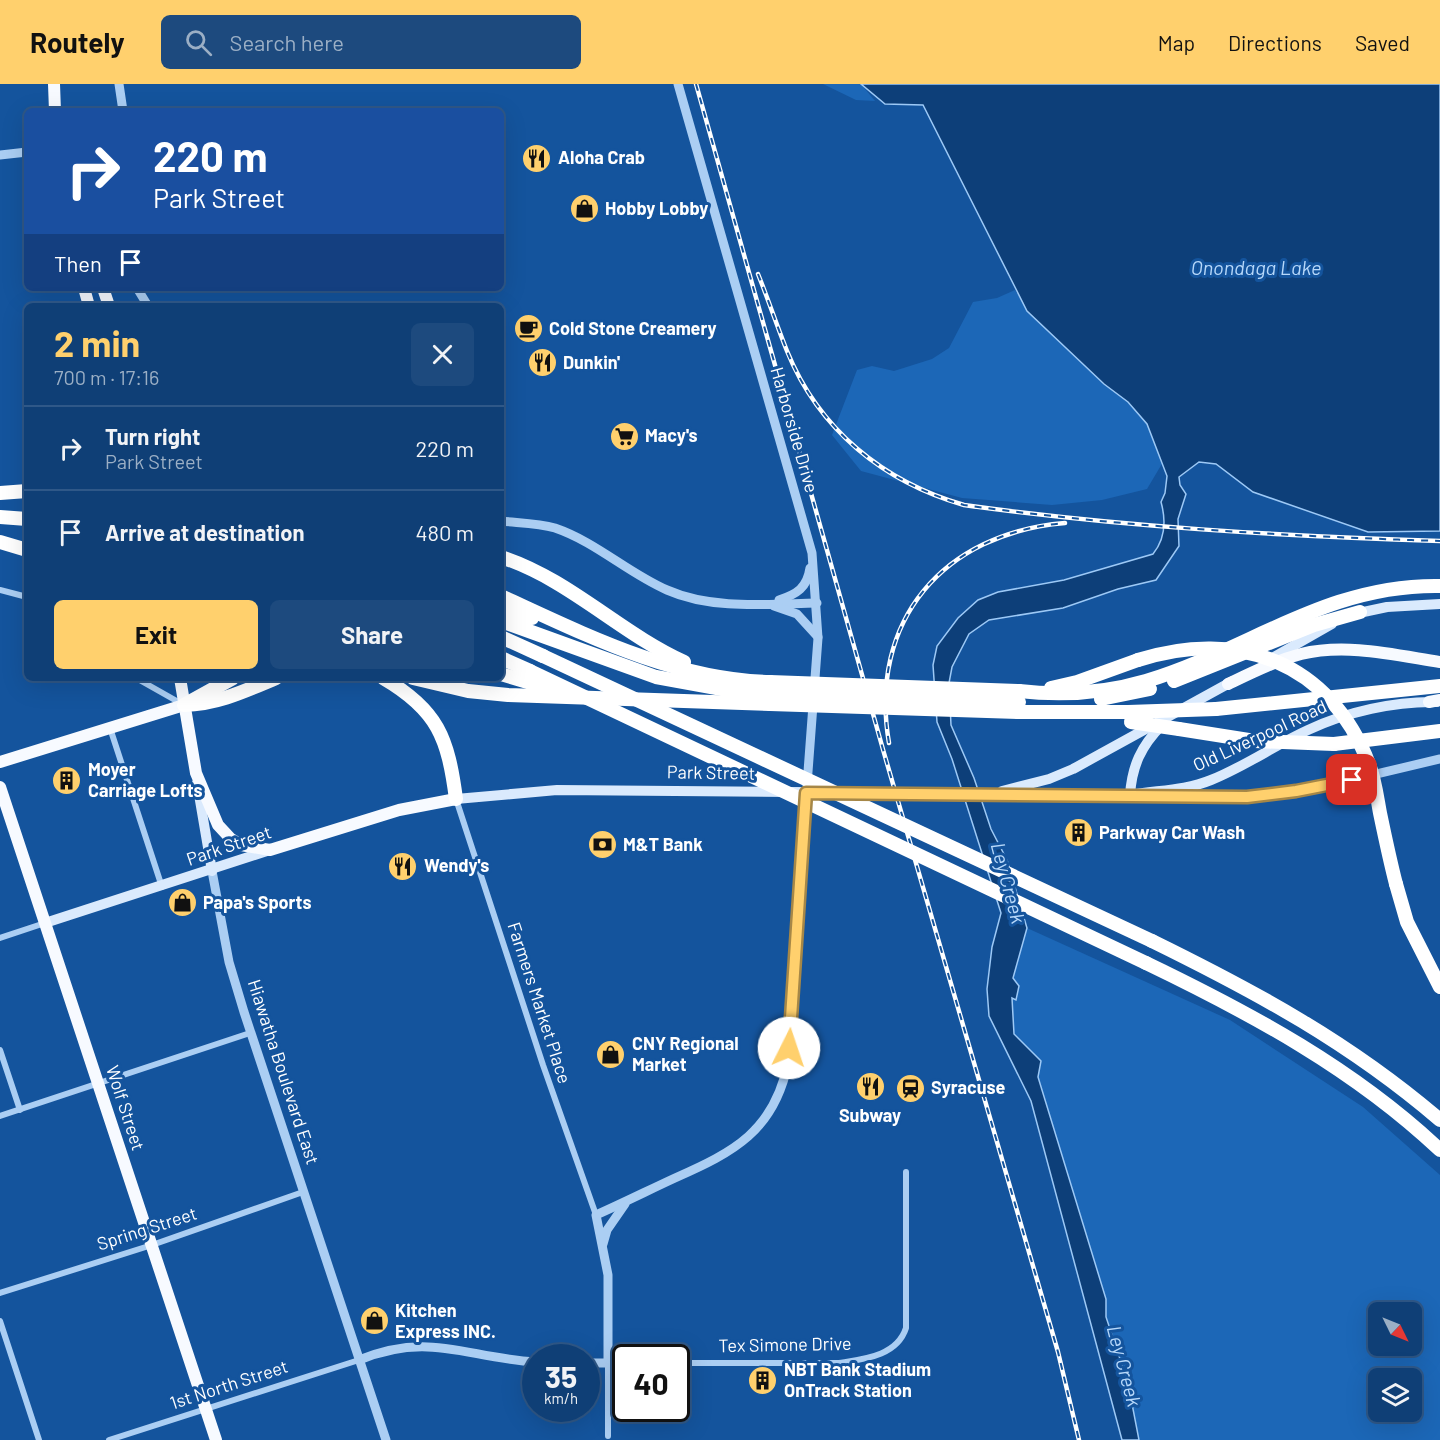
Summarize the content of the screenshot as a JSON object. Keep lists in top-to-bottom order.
{
  "streets": {
    "main road": [
      "Old Liverpool Road",
      "Park Street",
      "Hiawatha Boulevard East",
      "Wolf Street"
    ],
    "street": [
      "Harborside Drive",
      "Farmers Market Place",
      "Spring Street",
      "Tex Simone Drive",
      "1st North Street"
    ]
  },
  "crossings": [
    ["Harborside Drive", "Park Street"],
    ["Harborside Drive", "Farmers Market Place"],
    ["Old Liverpool Road", "Park Street"],
    ["Park Street", "Farmers Market Place"],
    ["Park Street", "Hiawatha Boulevard East"],
    ["Park Street", "Wolf Street"],
    ["Hiawatha Boulevard East", "Spring Street"],
    ["Hiawatha Boulevard East", "1st North Street"],
    ["Wolf Street", "Spring Street"],
    ["Wolf Street", "1st North Street"]
  ],
  "water": ["Onondaga Lake", "Ley Creek"],
  "places": {
    "restaurant": [
      "Aloha Crab",
      "Dunkin'",
      "Wendy's",
      "Subway"
    ],
    "shop": [
      "Hobby Lobby",
      "Papa's Sports",
      "CNY Regional Market",
      "Kitchen Express INC."
    ],
    "cafe": ["Cold Stone Creamery"],
    "supermarket": ["Macy's"],
    "building": ["Moyer Carriage Lofts", "Parkway Car Wash", "NBT Bank Stadium OnTrack Station"],
    "bank": ["M&T Bank"],
    "station": ["Syracuse"]
  },
  "north": "bottom right",
  "page": {
    "header": "Routely",
    "search": "Search here",
    "nav": ["Map", "Directions", "Saved"],
    "turn": ["220 m", "Park Street"],
    "then": "Then",
    "heading": ["2 min", "700 m · 17:16"],
    "list": [
      {
        "name": "Turn right",
        "note": "Park Street",
        "value": "220 m"
      },
      {
        "name": "Arrive at destination",
        "value": "480 m"
      }
    ],
    "buttons": ["Exit", "Share"],
    "speed": "35 km/h",
    "limit": "40"
  }
}
